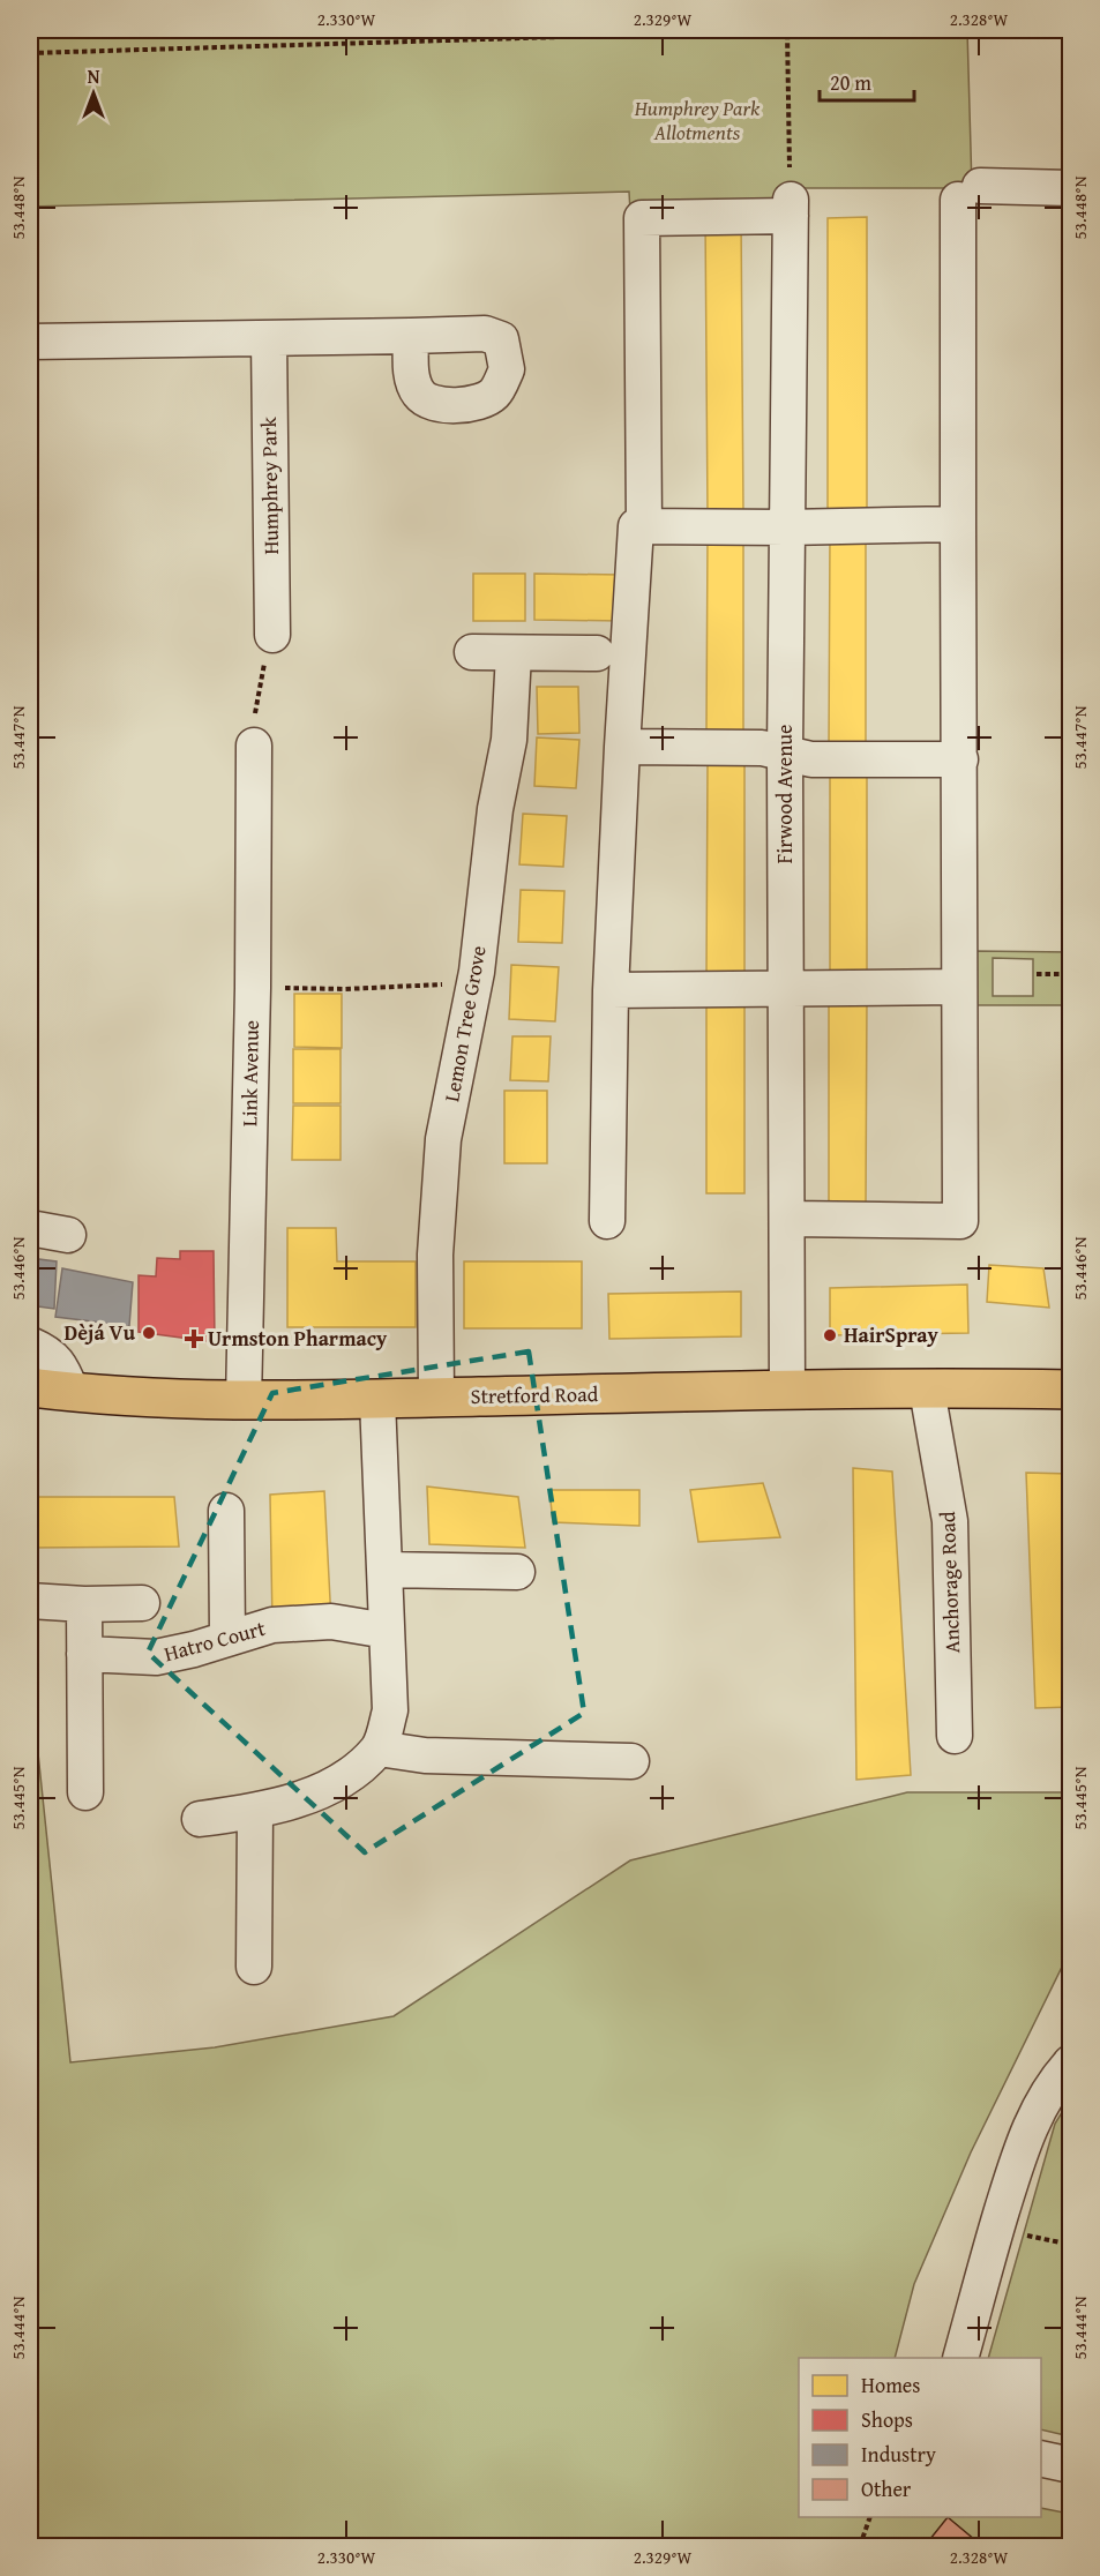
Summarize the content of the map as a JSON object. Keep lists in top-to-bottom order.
{
  "streets": {
    "main road": ["Stretford Road"],
    "street": [
      "Humphrey Park",
      "Firwood Avenue",
      "Lemon Tree Grove",
      "Link Avenue",
      "Anchorage Road",
      "Hatro Court"
    ]
  },
  "crossings": [
    ["Firwood Avenue", "Stretford Road"],
    ["Lemon Tree Grove", "Stretford Road"],
    ["Link Avenue", "Stretford Road"],
    ["Stretford Road", "Anchorage Road"]
  ],
  "parks": ["Humphrey Park Allotments"],
  "places": {
    "other": ["Dèjá Vu", "HairSpray"],
    "health": ["Urmston Pharmacy"]
  },
  "legend": [
    "Homes",
    "Shops",
    "Industry",
    "Other"
  ],
  "scale_bar": "20 m",
  "north": "top",
  "coordinates": [
    "2.330°W",
    "2.329°W",
    "2.328°W",
    "53.448°N",
    "53.447°N",
    "53.446°N",
    "53.445°N",
    "53.444°N"
  ]
}
